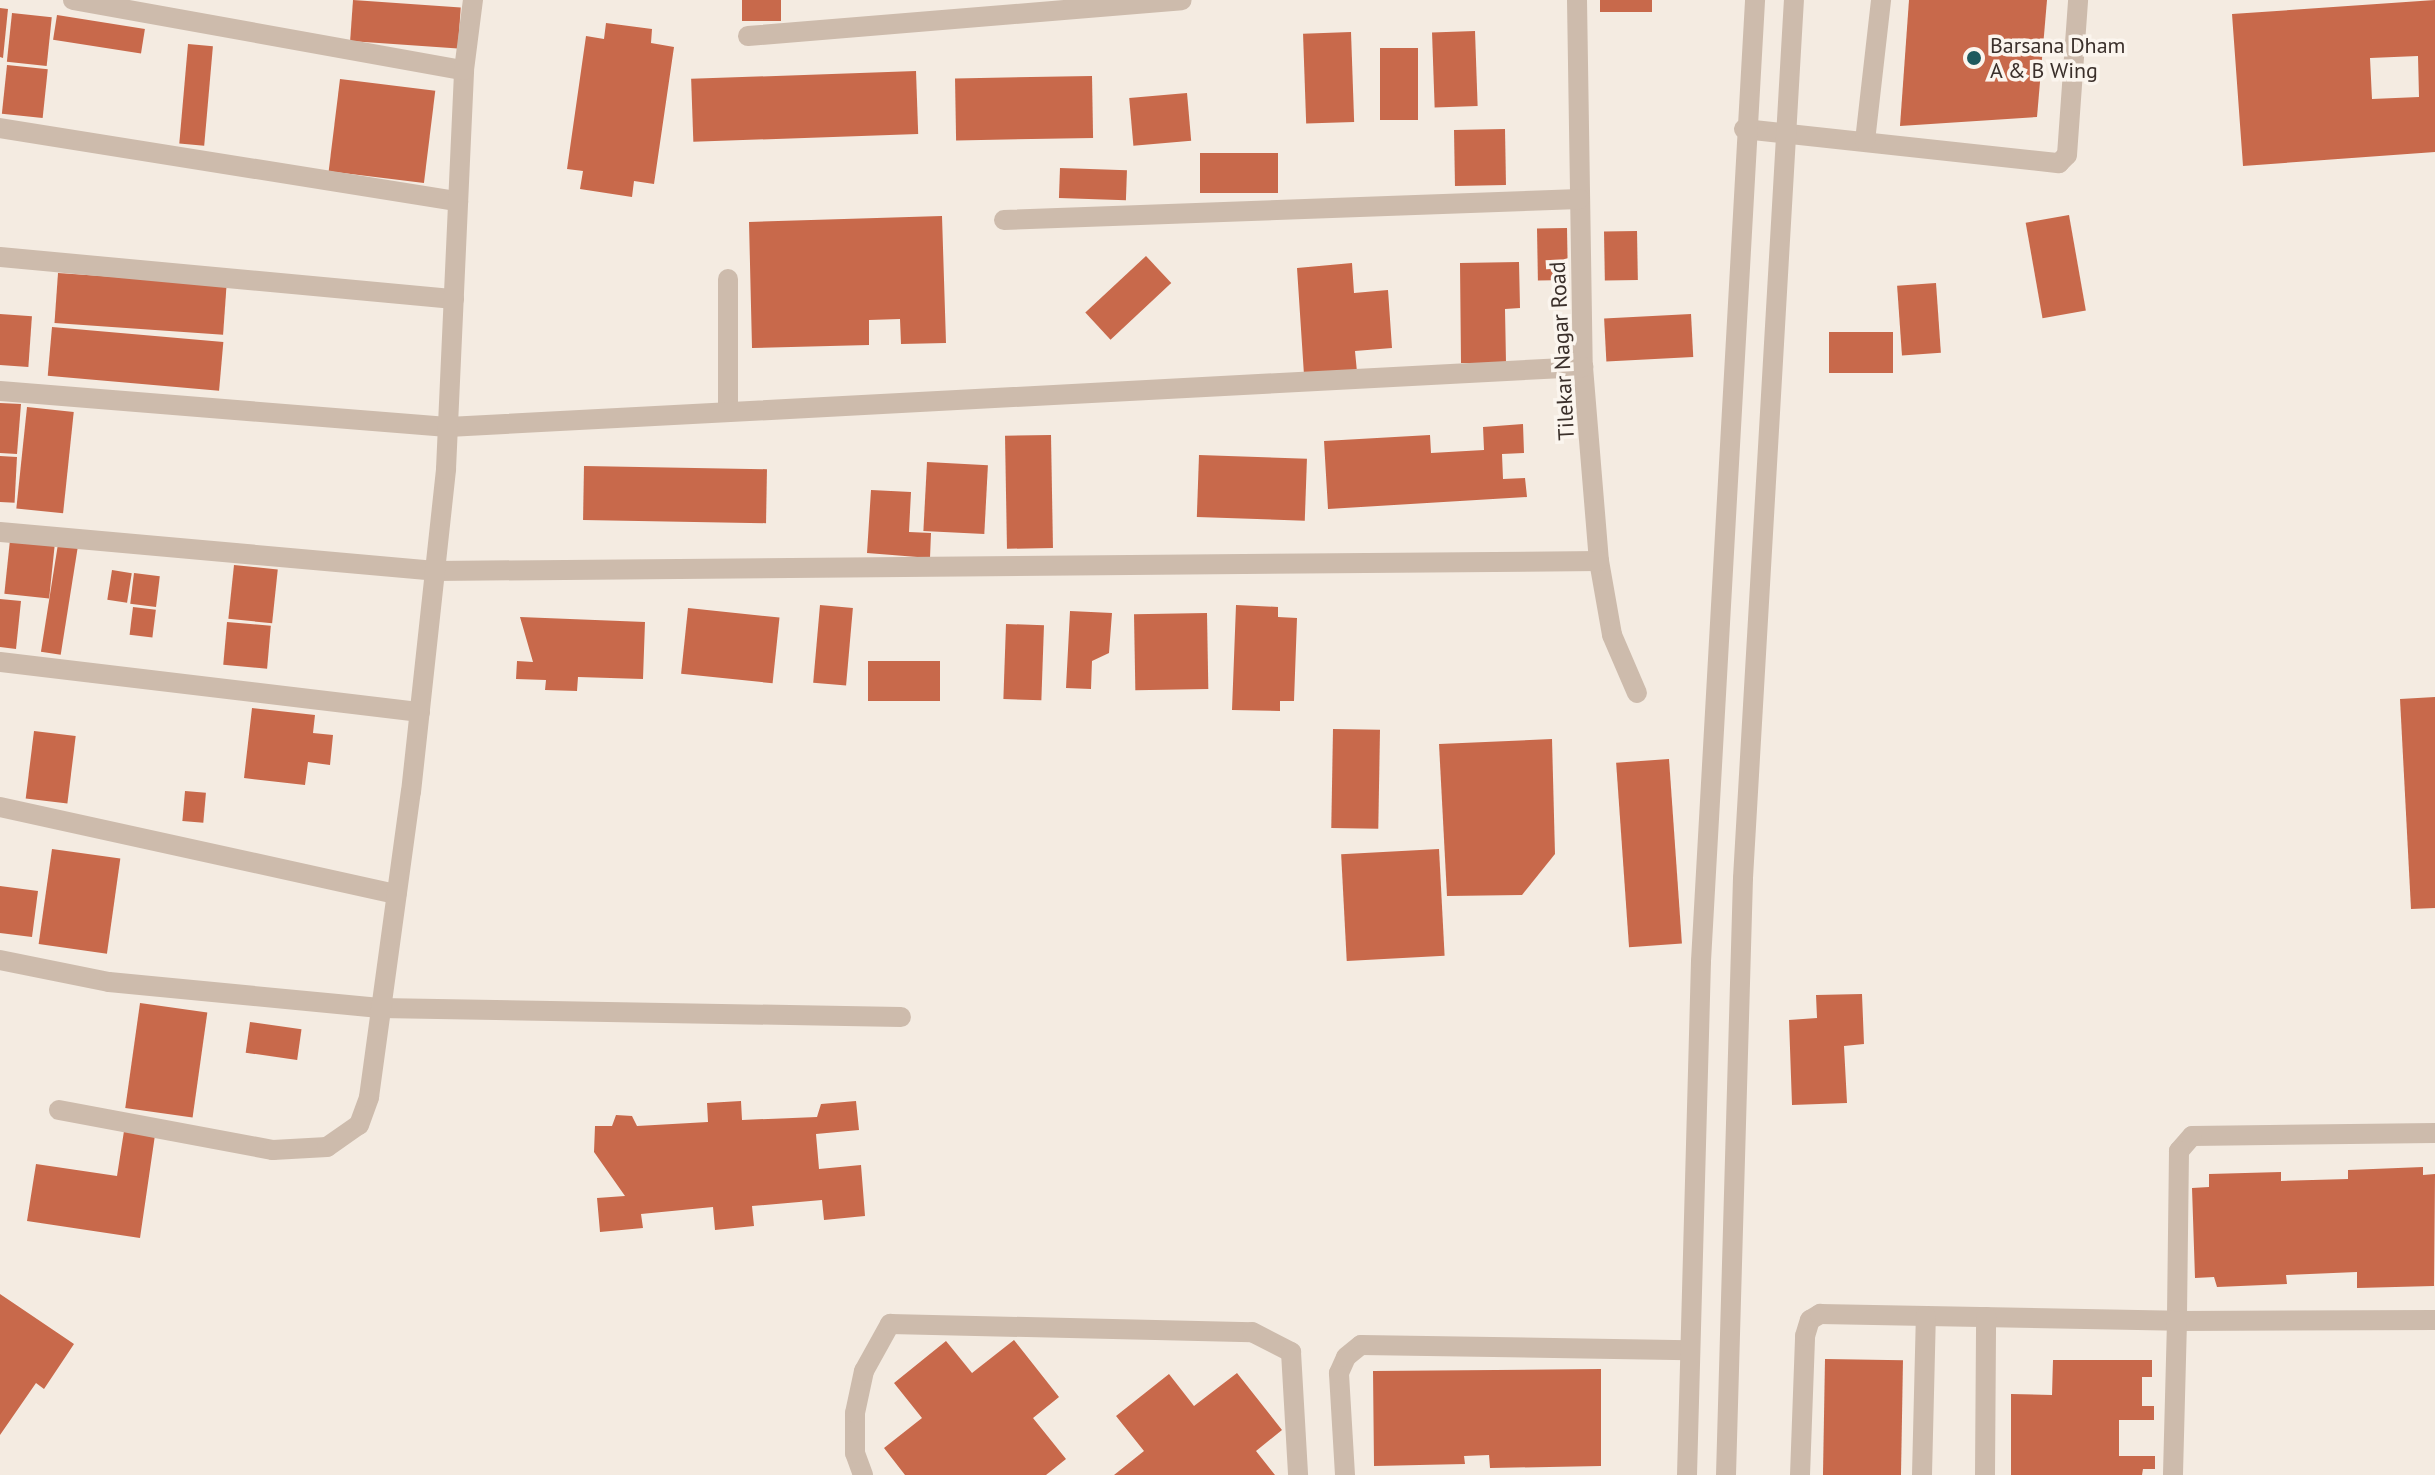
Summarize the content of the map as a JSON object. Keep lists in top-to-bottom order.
{
  "streets": {
    "street": ["Tilekar Nagar Road"]
  },
  "places": ["Barsana Dham A & B Wing"]
}
